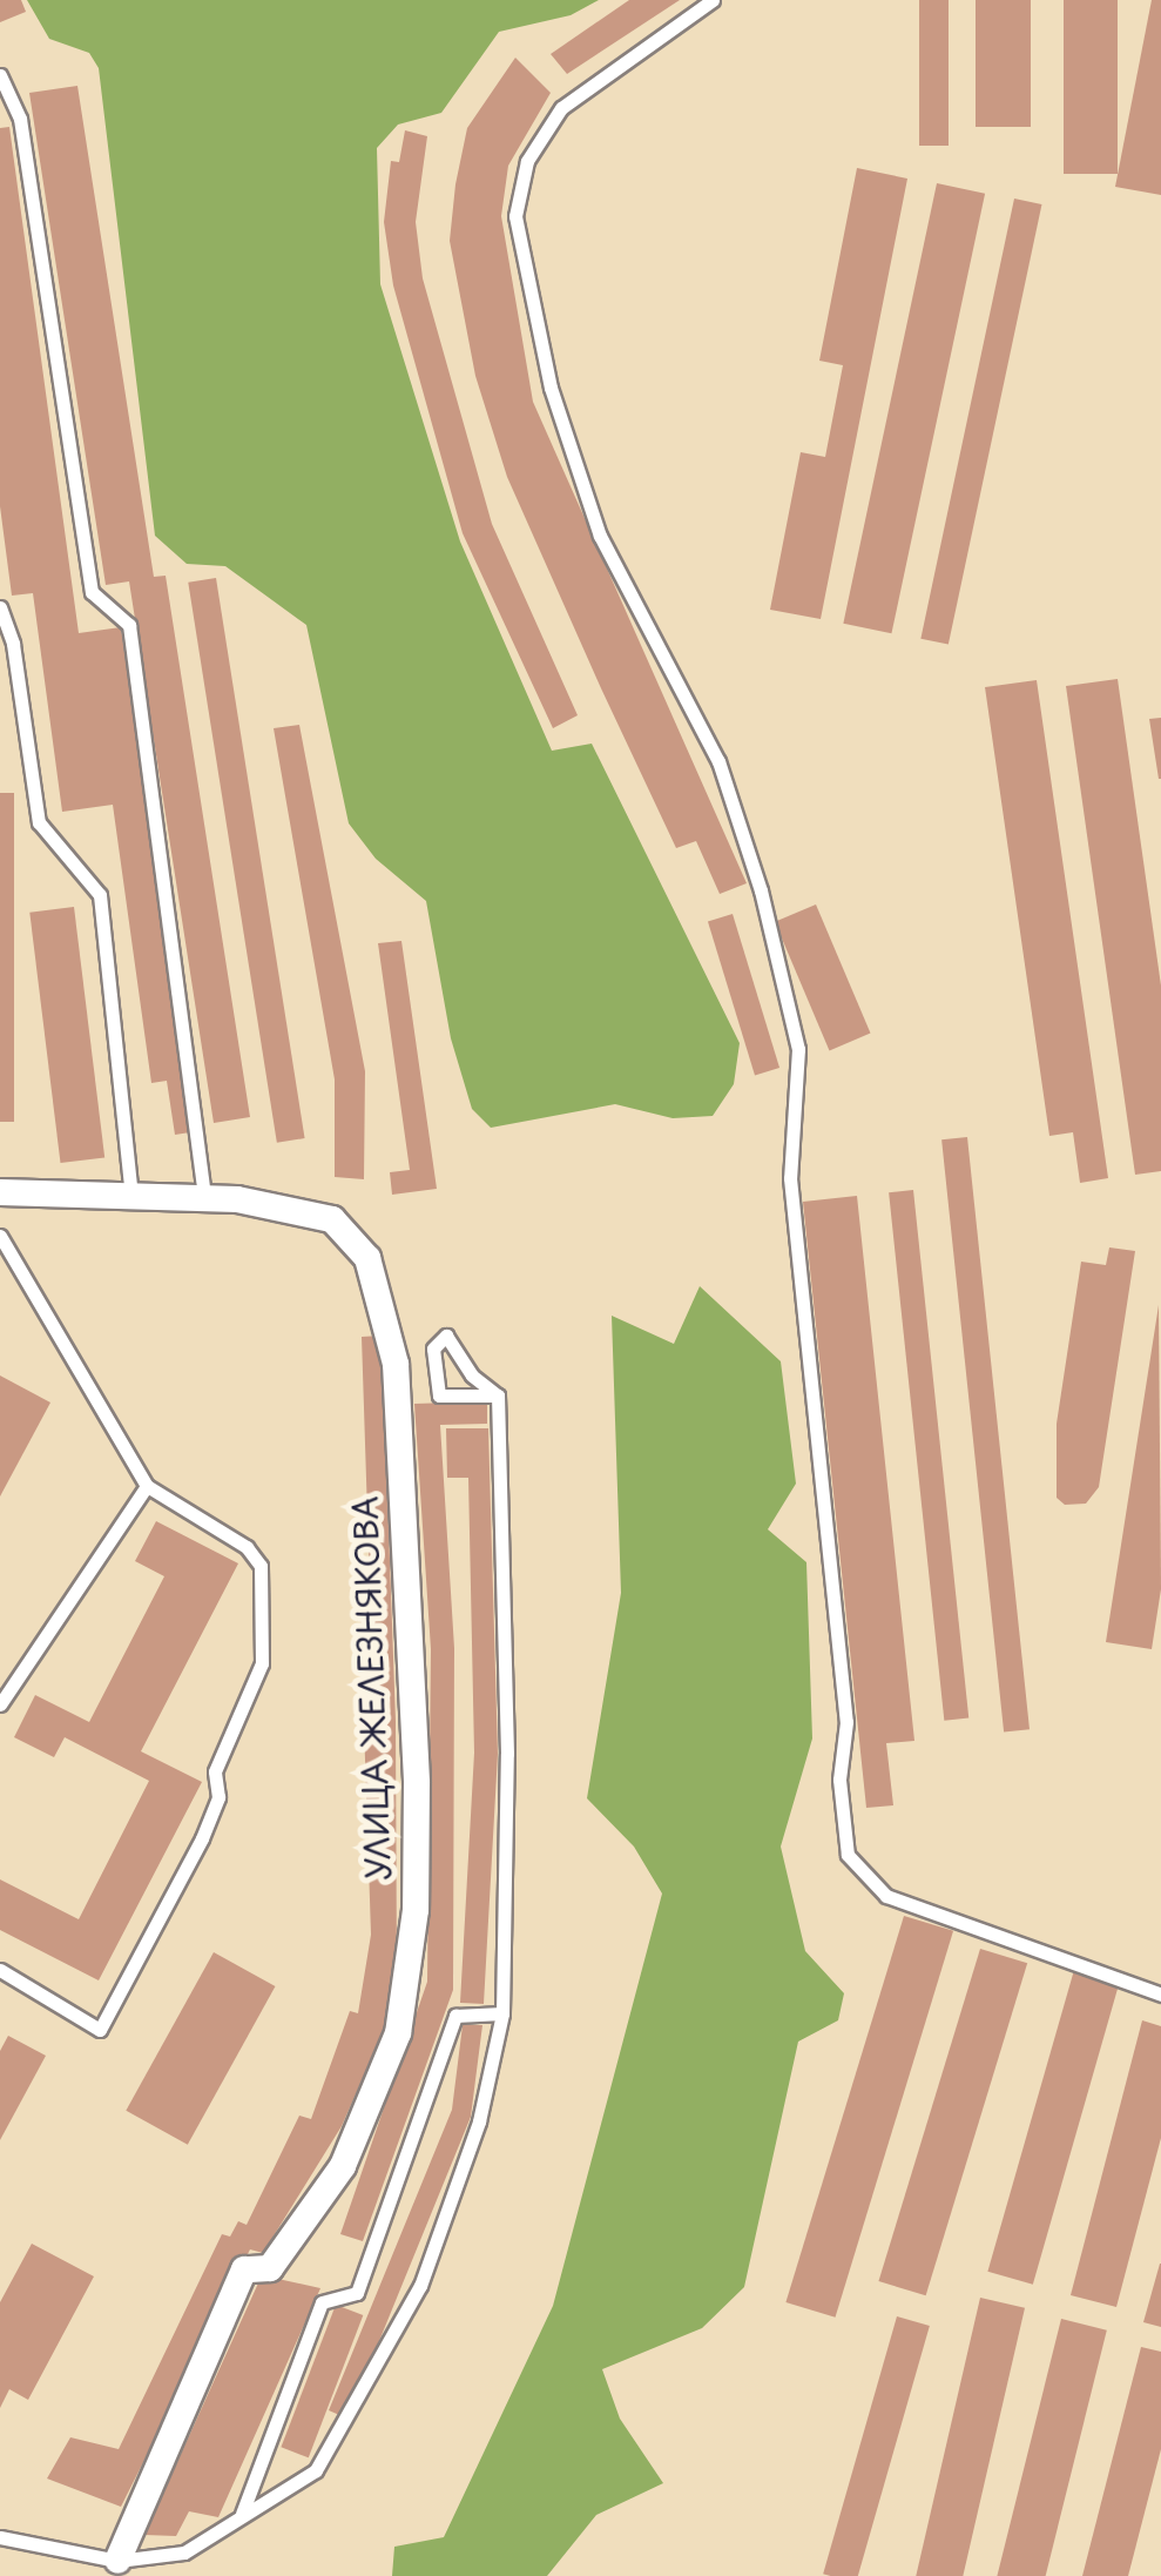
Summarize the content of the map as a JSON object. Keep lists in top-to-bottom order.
{
  "streets": {
    "street": ["УЛИЦА ЖЕЛЕЗНЯКОВА"]
  }
}
